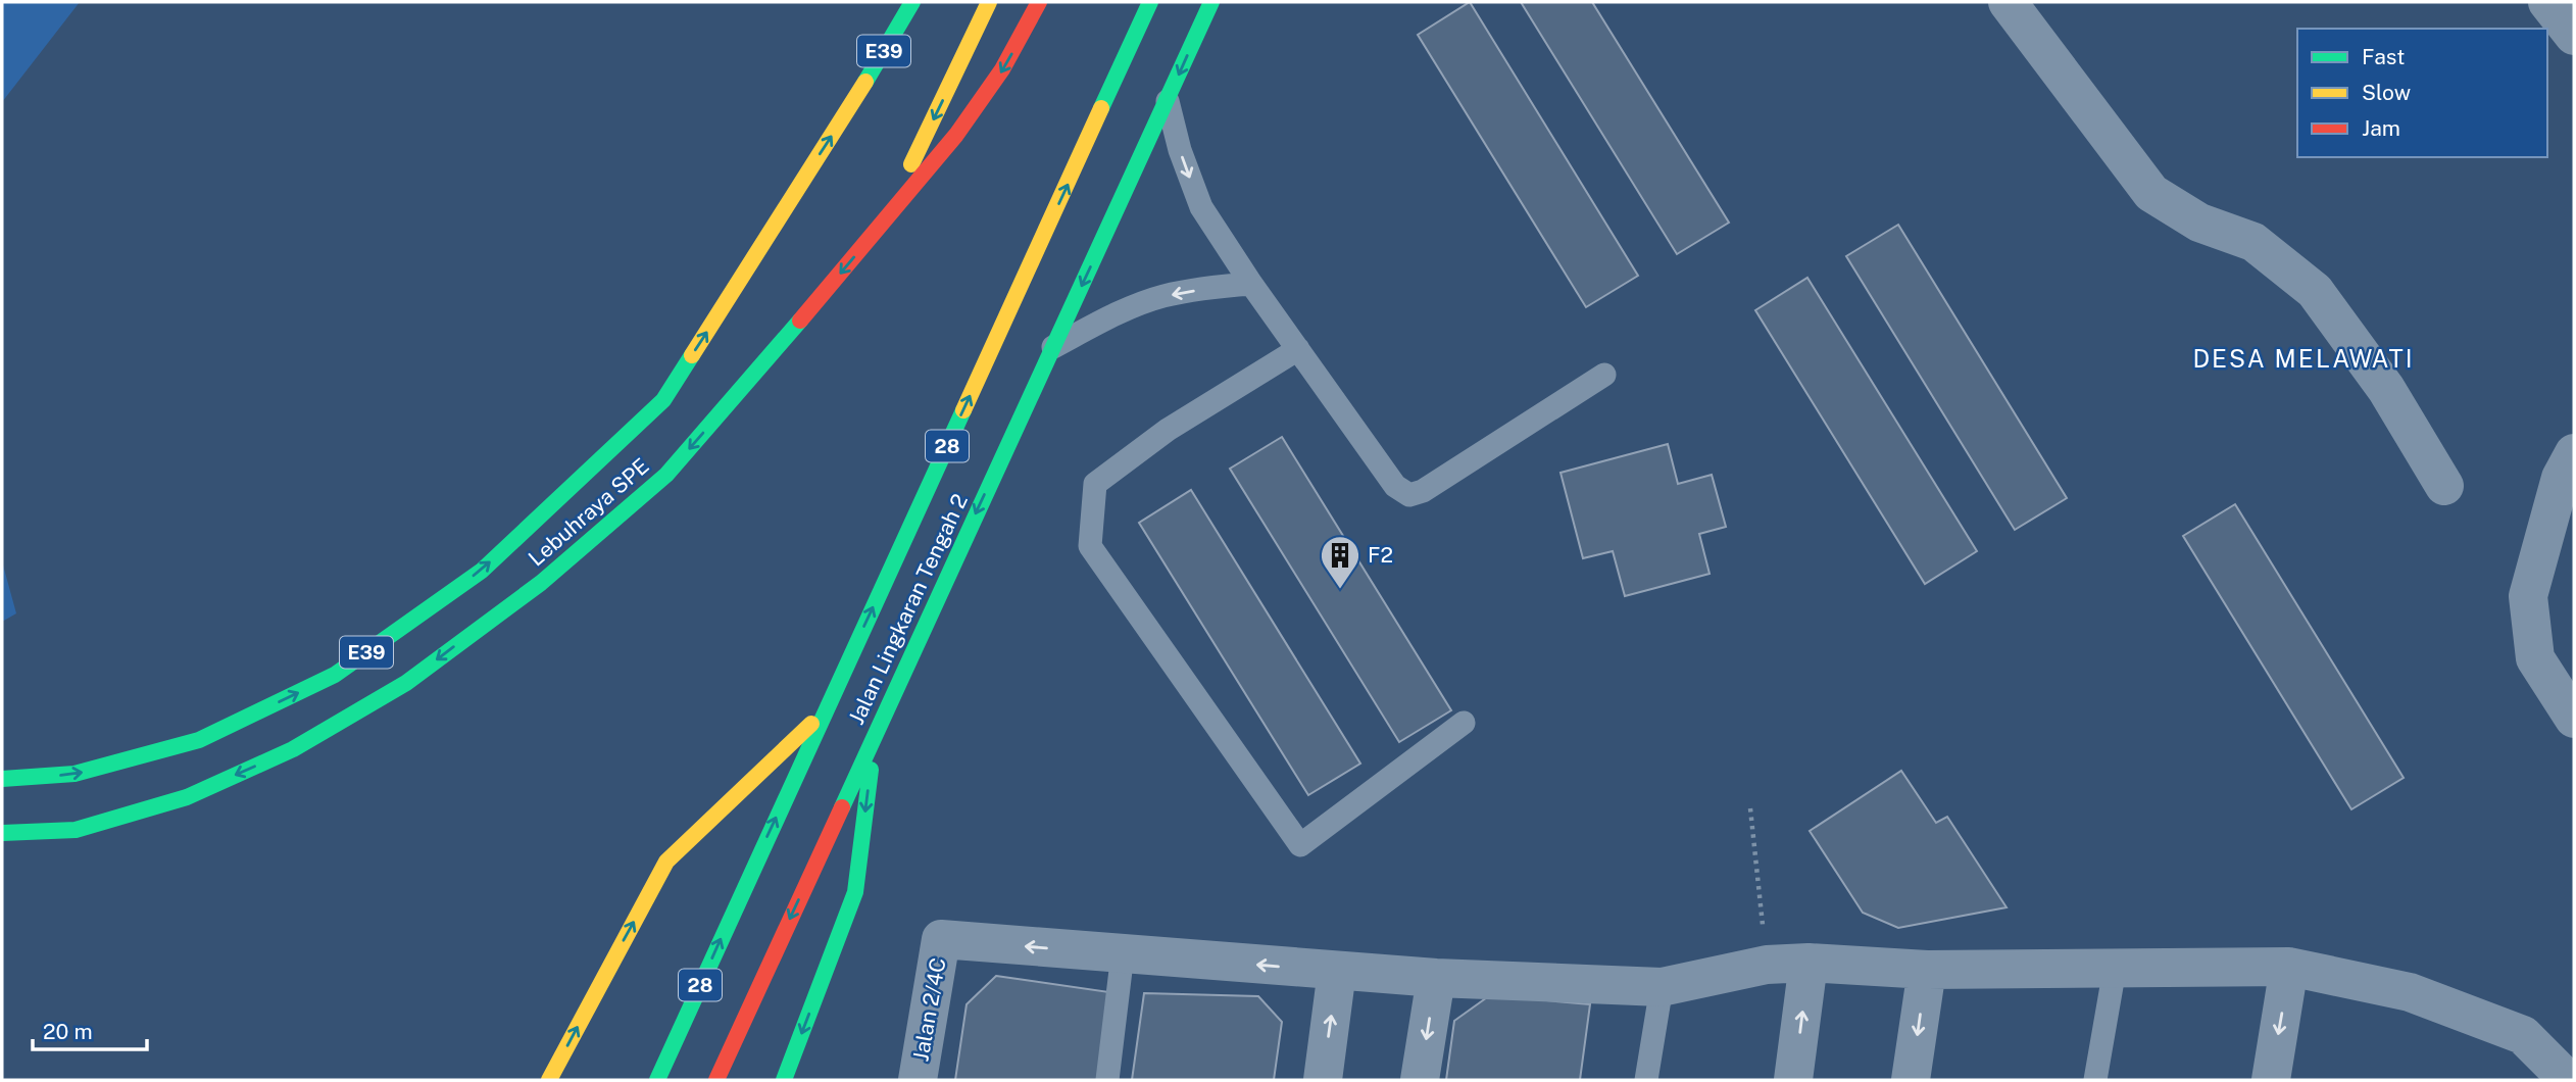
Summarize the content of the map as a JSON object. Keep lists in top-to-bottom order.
{
  "streets": {
    "highway": [
      "E39",
      "28",
      "Lebuhraya SPE",
      "Jalan Lingkaran Tengah 2"
    ],
    "street": ["Jalan 2/4C"]
  },
  "districts": ["DESA MELAWATI"],
  "places": {
    "building": ["F2"]
  },
  "legend": ["Fast", "Slow", "Jam"],
  "scale_bar": "20 m"
}
